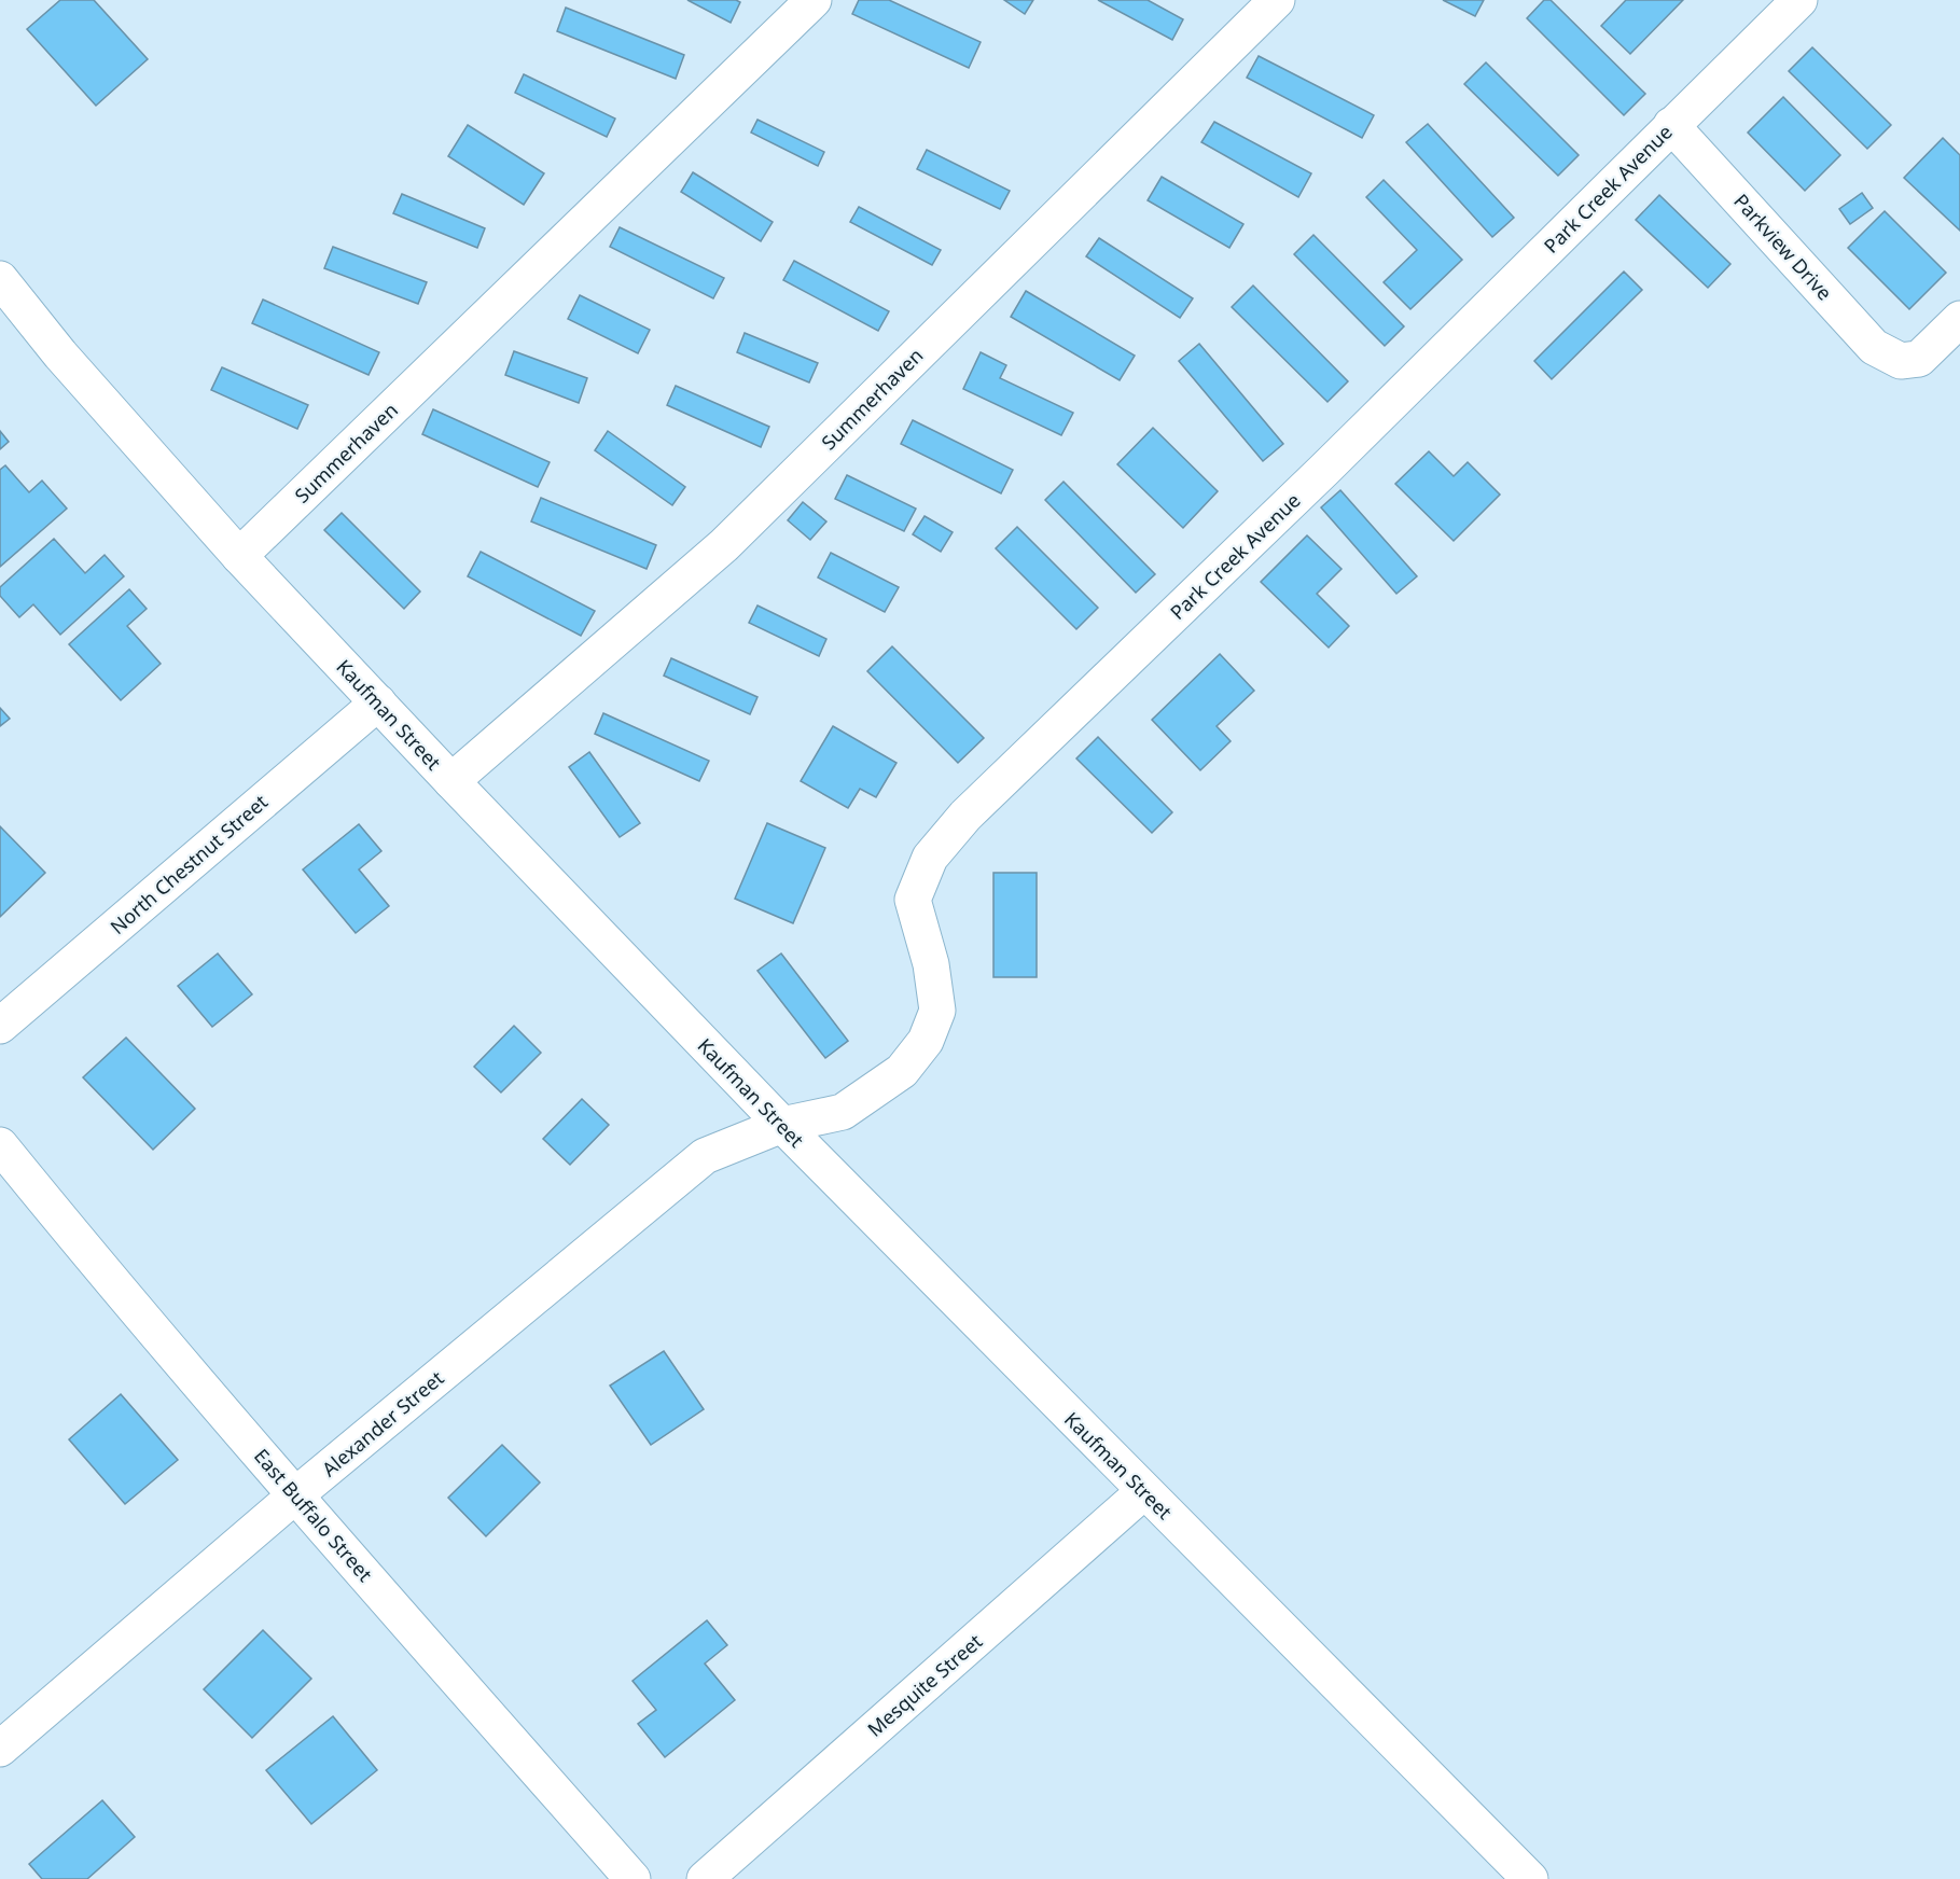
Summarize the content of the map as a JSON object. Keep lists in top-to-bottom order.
{
  "streets": {
    "street": [
      "Park Creek Avenue",
      "Parkview Drive",
      "Summerhaven",
      "Kaufman Street",
      "North Chestnut Street",
      "Alexander Street",
      "East Buffalo Street",
      "Mesquite Street"
    ]
  },
  "crossings": [
    ["Park Creek Avenue", "Parkview Drive"],
    ["Park Creek Avenue", "Kaufman Street"],
    ["Park Creek Avenue", "Alexander Street"],
    ["Summerhaven", "Kaufman Street"],
    ["Kaufman Street", "North Chestnut Street"],
    ["Kaufman Street", "Alexander Street"],
    ["Kaufman Street", "Mesquite Street"],
    ["Alexander Street", "East Buffalo Street"]
  ]
}
